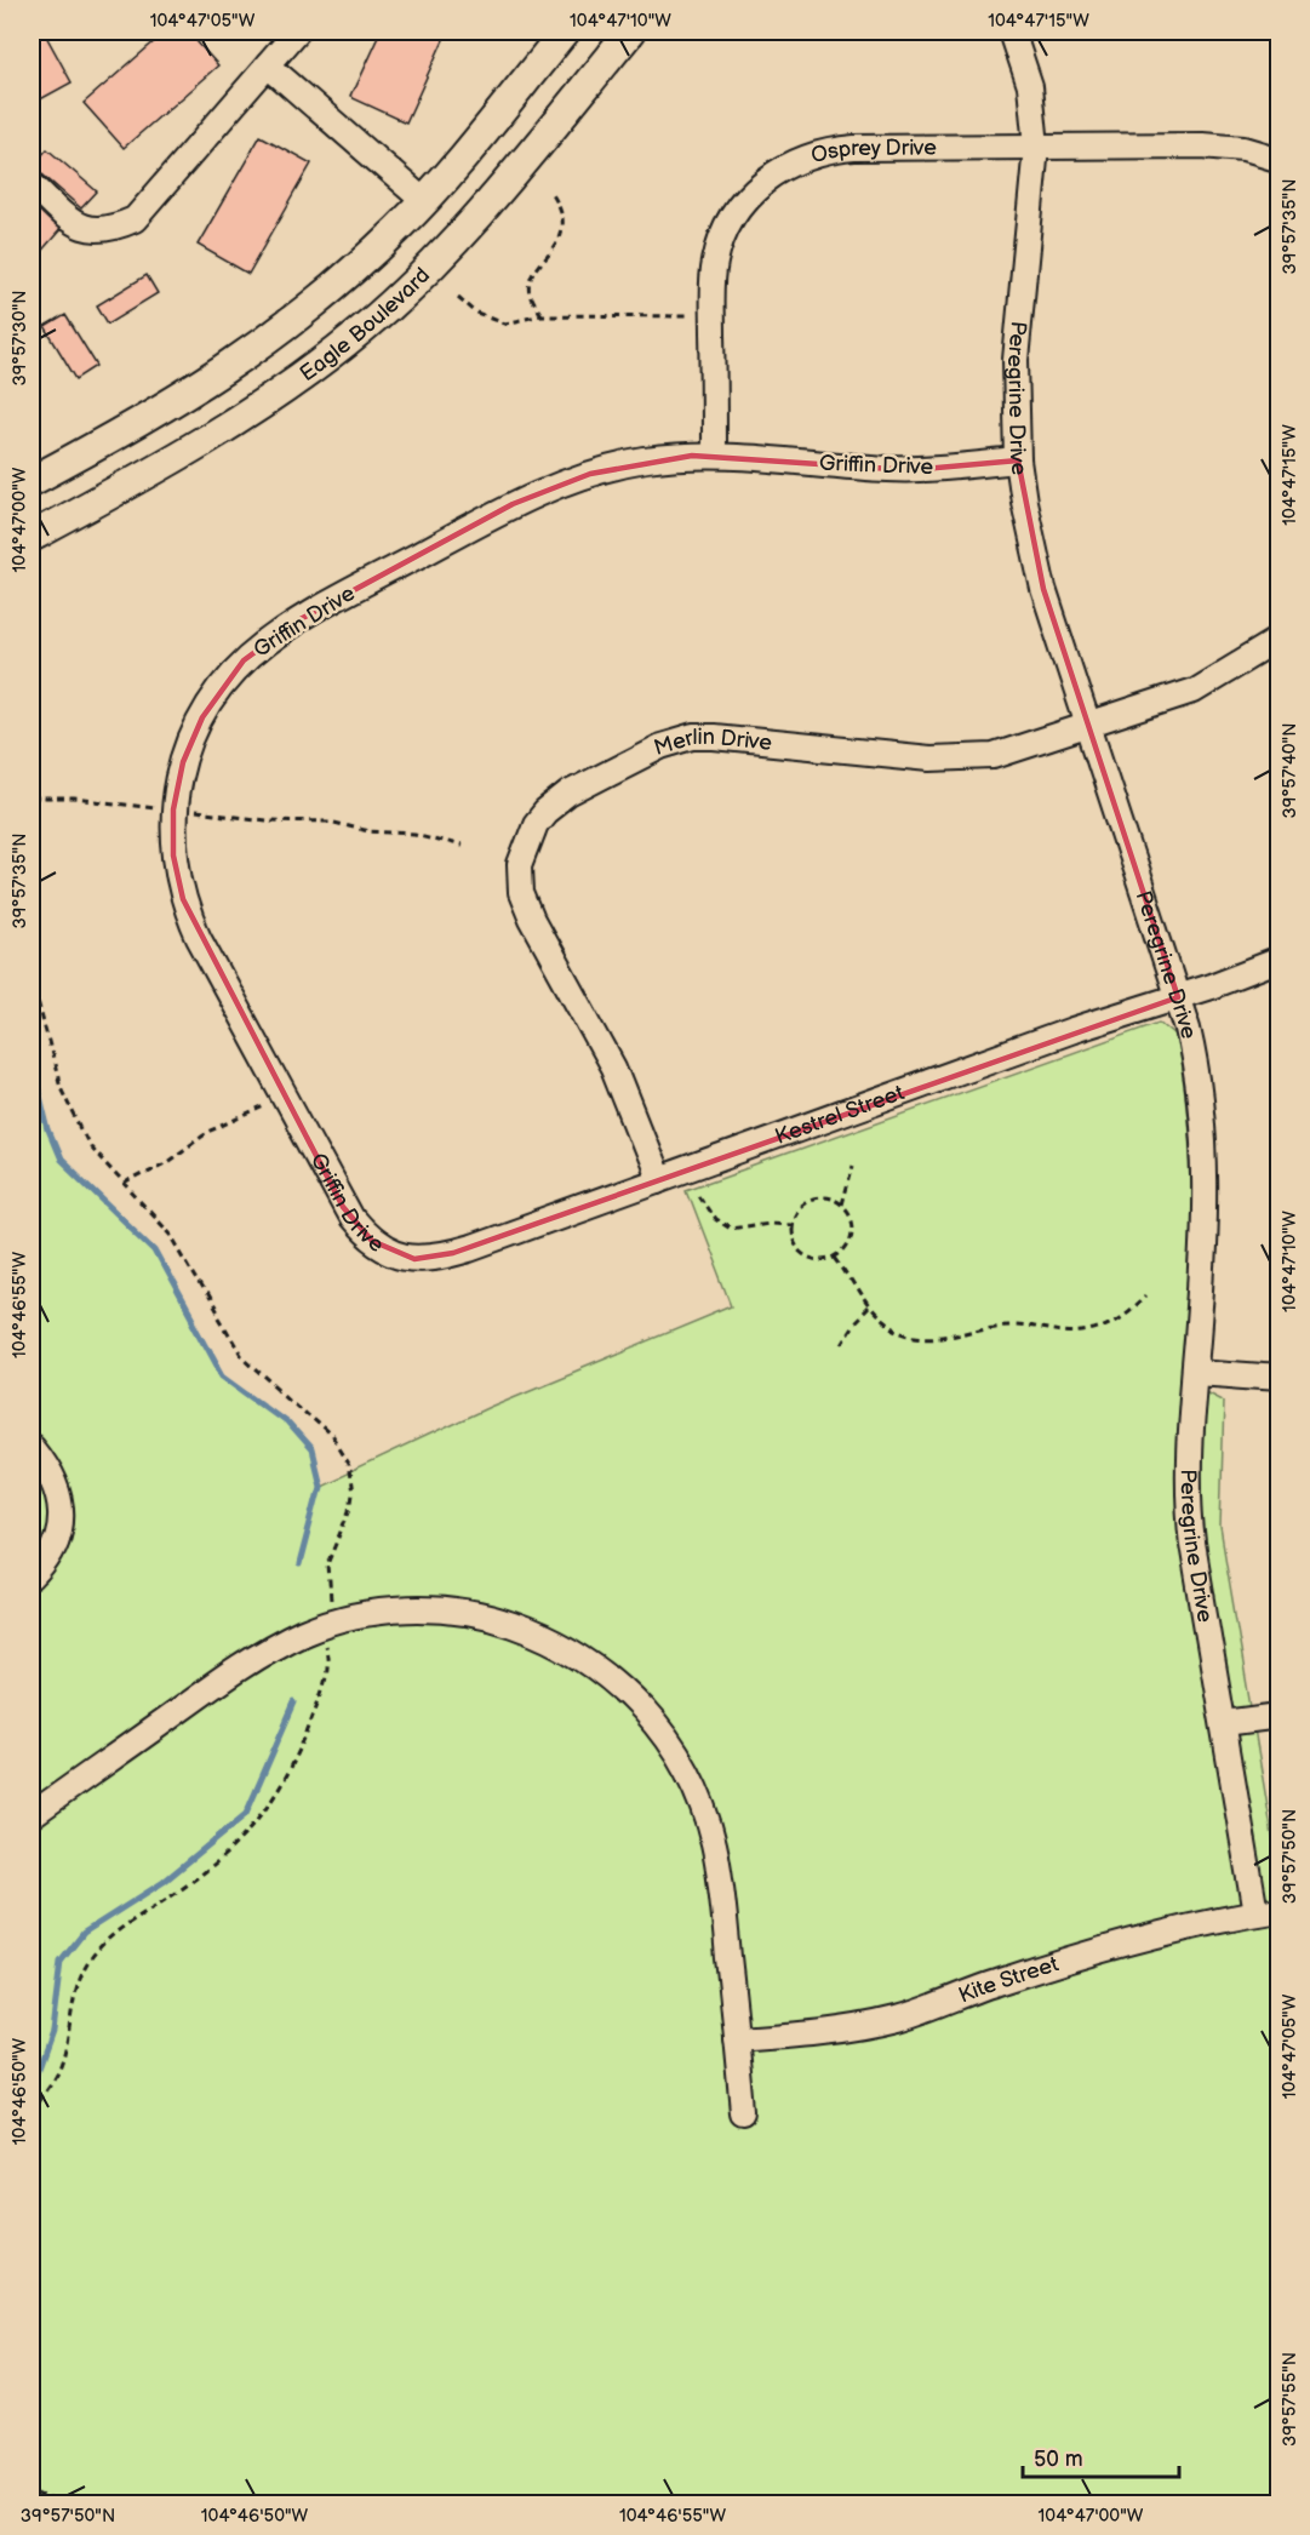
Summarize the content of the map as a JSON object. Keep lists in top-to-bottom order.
{
  "streets": {
    "street": [
      "Osprey Drive",
      "Eagle Boulevard",
      "Peregrine Drive",
      "Griffin Drive",
      "Merlin Drive",
      "Kestrel Street",
      "Kite Street"
    ]
  },
  "crossings": [
    ["Osprey Drive", "Peregrine Drive"],
    ["Osprey Drive", "Griffin Drive"],
    ["Peregrine Drive", "Griffin Drive"],
    ["Peregrine Drive", "Merlin Drive"],
    ["Peregrine Drive", "Kestrel Street"],
    ["Peregrine Drive", "Kite Street"],
    ["Griffin Drive", "Kestrel Street"],
    ["Merlin Drive", "Kestrel Street"]
  ],
  "scale_bar": "50 m",
  "coordinates": [
    "104°47'05\"W",
    "104°47'10\"W",
    "104°47'15\"W",
    "39°57'35\"N",
    "39°57'30\"N",
    "104°47'00\"W",
    "39°57'40\"N",
    "104°46'55\"W",
    "39°57'50\"N",
    "104°46'50\"W",
    "39°57'55\"N"
  ]
}
